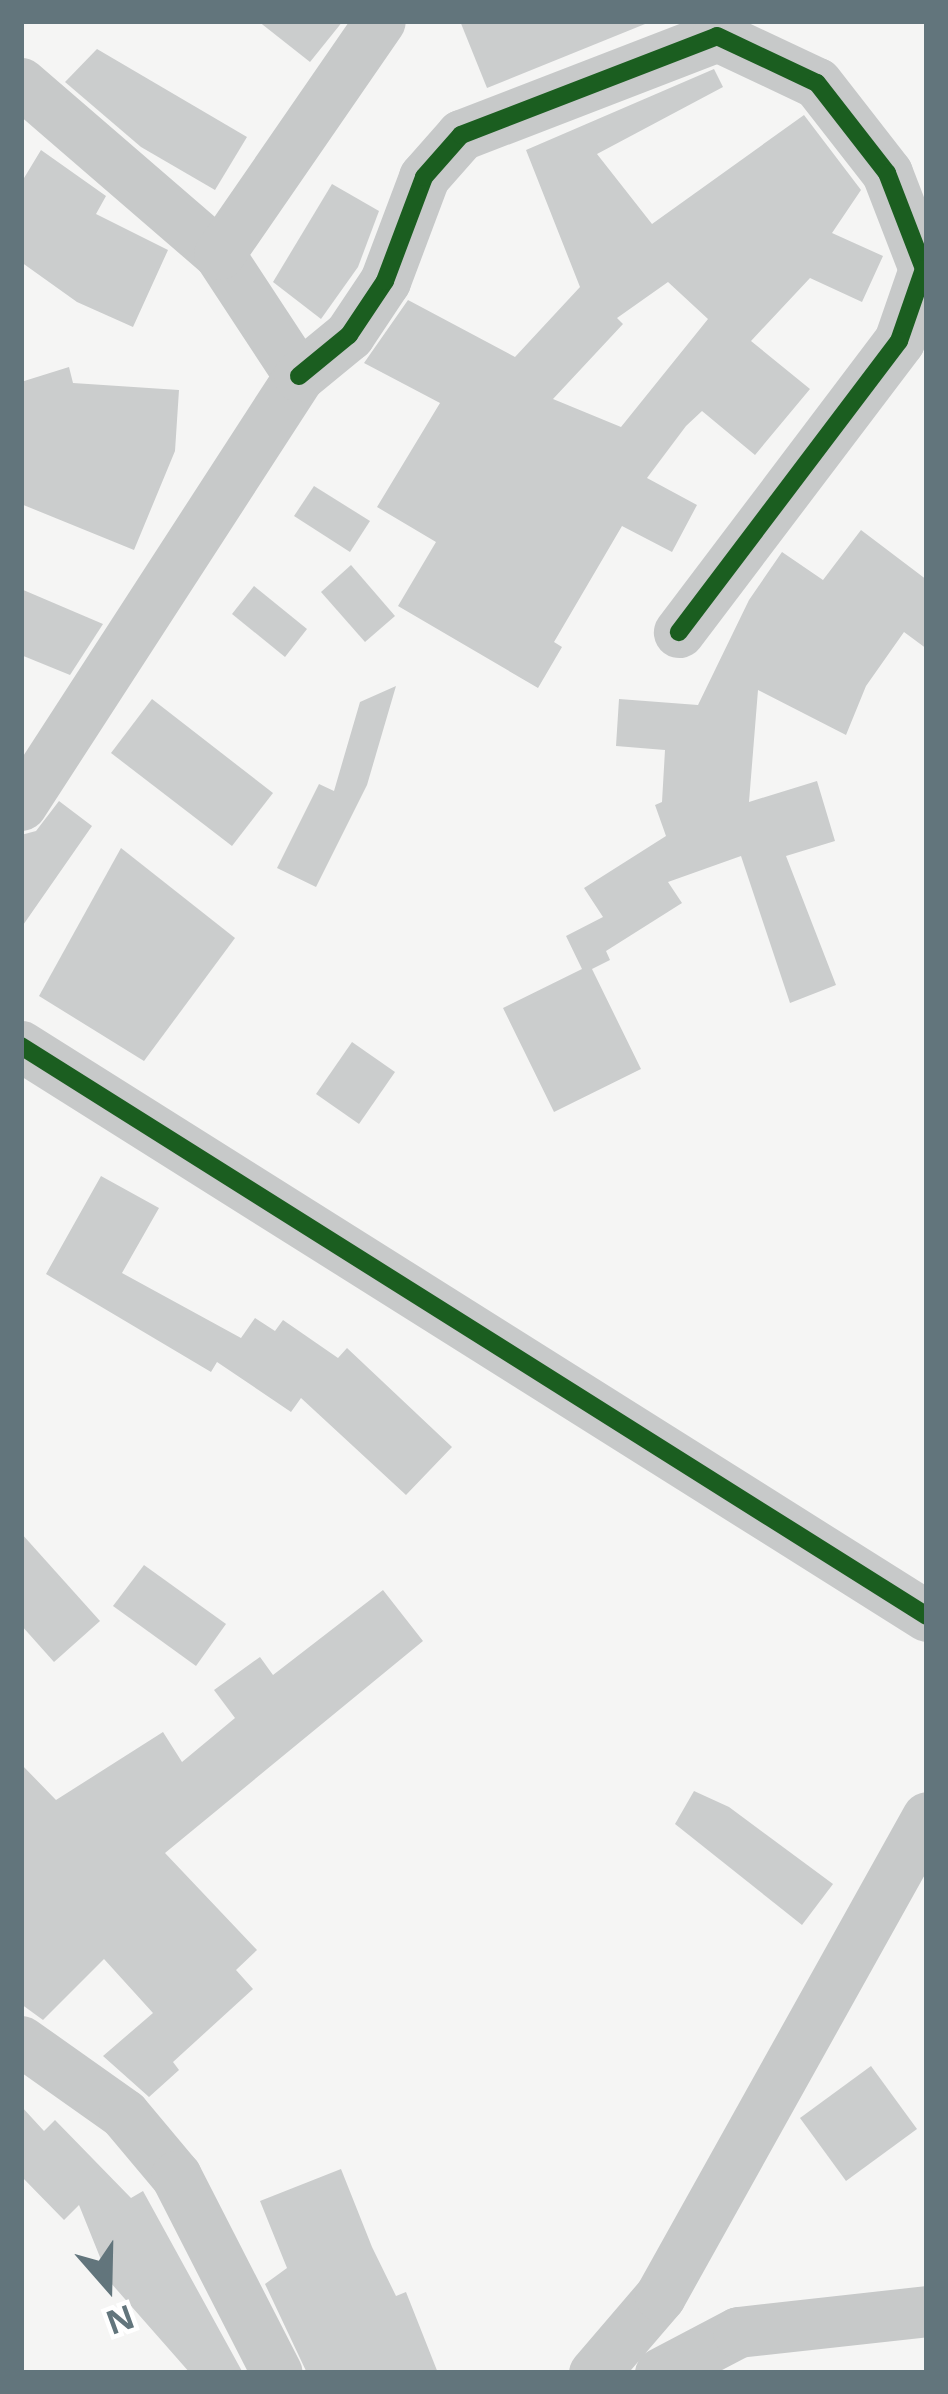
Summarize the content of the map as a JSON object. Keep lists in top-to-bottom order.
{
  "north": "bottom"
}
